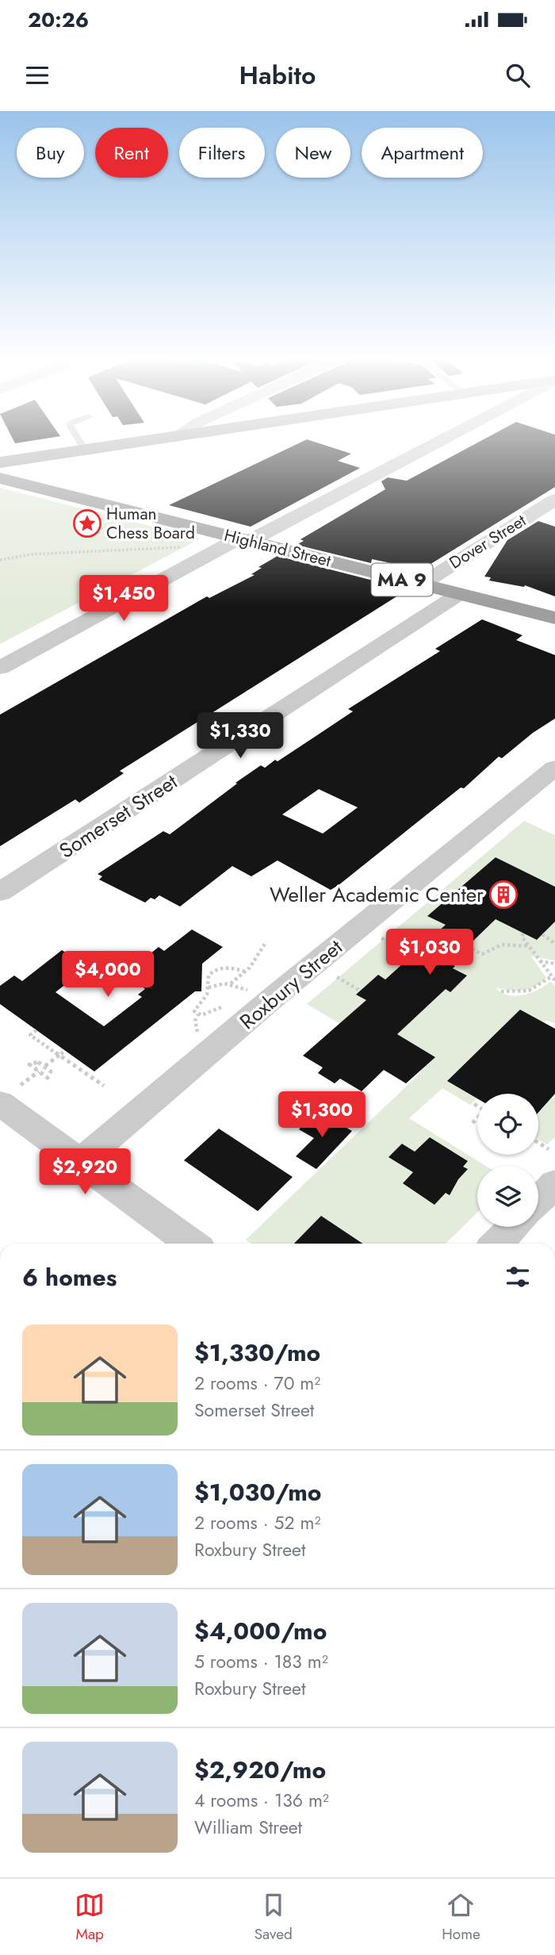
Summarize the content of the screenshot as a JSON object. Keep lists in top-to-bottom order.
{
  "streets": {
    "highway": ["Highland Street", "MA 9"],
    "street": ["Dover Street", "Somerset Street", "Roxbury Street"]
  },
  "crossings": [
    ["Dover Street", "Highland Street"],
    ["Highland Street", "Somerset Street"]
  ],
  "places": {
    "place": ["Human Chess Board"],
    "building": ["Weller Academic Center"]
  },
  "page": {
    "status": "20:26",
    "header": "Habito",
    "chip": [
      "Buy",
      "Rent",
      "Filters",
      "New",
      "Apartment"
    ],
    "price": [
      "$1,450",
      "$1,330",
      "$1,030",
      "$4,000",
      "$1,300",
      "$2,920"
    ],
    "heading": "6 homes",
    "list": [
      {
        "name": "$1,330/mo",
        "note": "2 rooms · 70 m² · Somerset Street"
      },
      {
        "name": "$1,030/mo",
        "note": "2 rooms · 52 m² · Roxbury Street"
      },
      {
        "name": "$4,000/mo",
        "note": "5 rooms · 183 m² · Roxbury Street"
      },
      {
        "name": "$2,920/mo",
        "note": "4 rooms · 136 m² · William Street"
      }
    ],
    "tabs": ["Map", "Saved", "Home"]
  }
}
